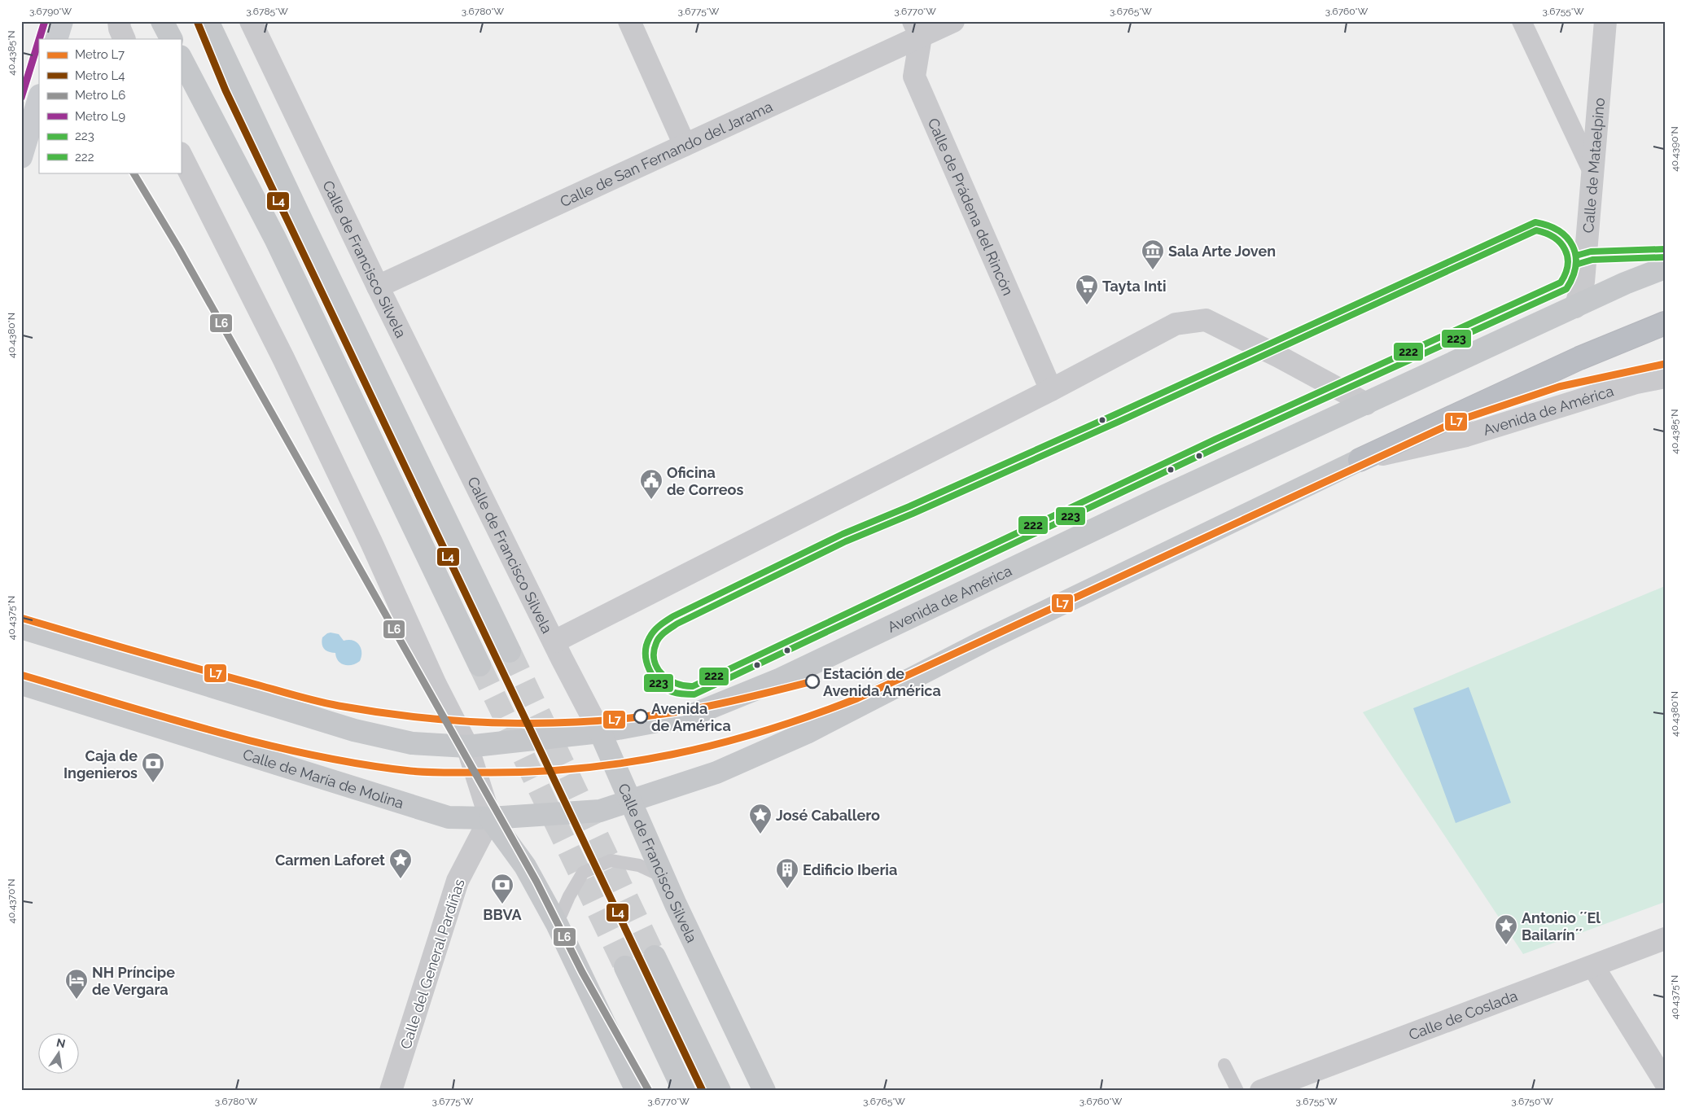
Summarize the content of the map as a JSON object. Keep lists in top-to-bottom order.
{
  "streets": {
    "main road": ["Calle de Francisco Silvela", "Avenida de América", "Calle de María de Molina"],
    "street": [
      "Calle de San Fernando del Jarama",
      "Calle de Mataelpino",
      "Calle de Prádena del Rincón",
      "Calle del General Pardiñas",
      "Calle de Coslada"
    ]
  },
  "crossings": [
    ["Calle de San Fernando del Jarama", "Calle de Prádena del Rincón"],
    ["Calle de San Fernando del Jarama", "Calle de Francisco Silvela"],
    ["Calle de Mataelpino", "Avenida de América"],
    ["Calle de Francisco Silvela", "Avenida de América"],
    ["Calle de Francisco Silvela", "Calle de María de Molina"],
    ["Avenida de América", "Calle de María de Molina"],
    ["Calle de María de Molina", "Calle del General Pardiñas"]
  ],
  "places": {
    "museum": ["Sala Arte Joven"],
    "supermarket": ["Tayta Inti"],
    "public building": ["Oficina de Correos"],
    "other": ["Estación de Avenida América", "Avenida de América"],
    "bank": ["Caja de Ingenieros", "BBVA"],
    "place": ["José Caballero", "Carmen Laforet", "Antonio ´´El Bailarín´´"],
    "building": ["Edificio Iberia"],
    "hotel": ["NH Príncipe de Vergara"]
  },
  "lines": [
    "metro line L4",
    "metro line L9",
    "metro line L6",
    "transit line 223",
    "transit line 222",
    "metro line L7"
  ],
  "legend": [
    "Metro L7",
    "Metro L4",
    "Metro L6",
    "Metro L9",
    "223",
    "222"
  ],
  "north": "top",
  "coordinates": [
    "3.6790°W",
    "3.6785°W",
    "3.6780°W",
    "3.6775°W",
    "3.6770°W",
    "3.6765°W",
    "3.6760°W",
    "3.6755°W",
    "40.4385°N",
    "40.4390°N",
    "40.4380°N",
    "40.4375°N",
    "40.4370°N",
    "3.6750°W"
  ]
}
